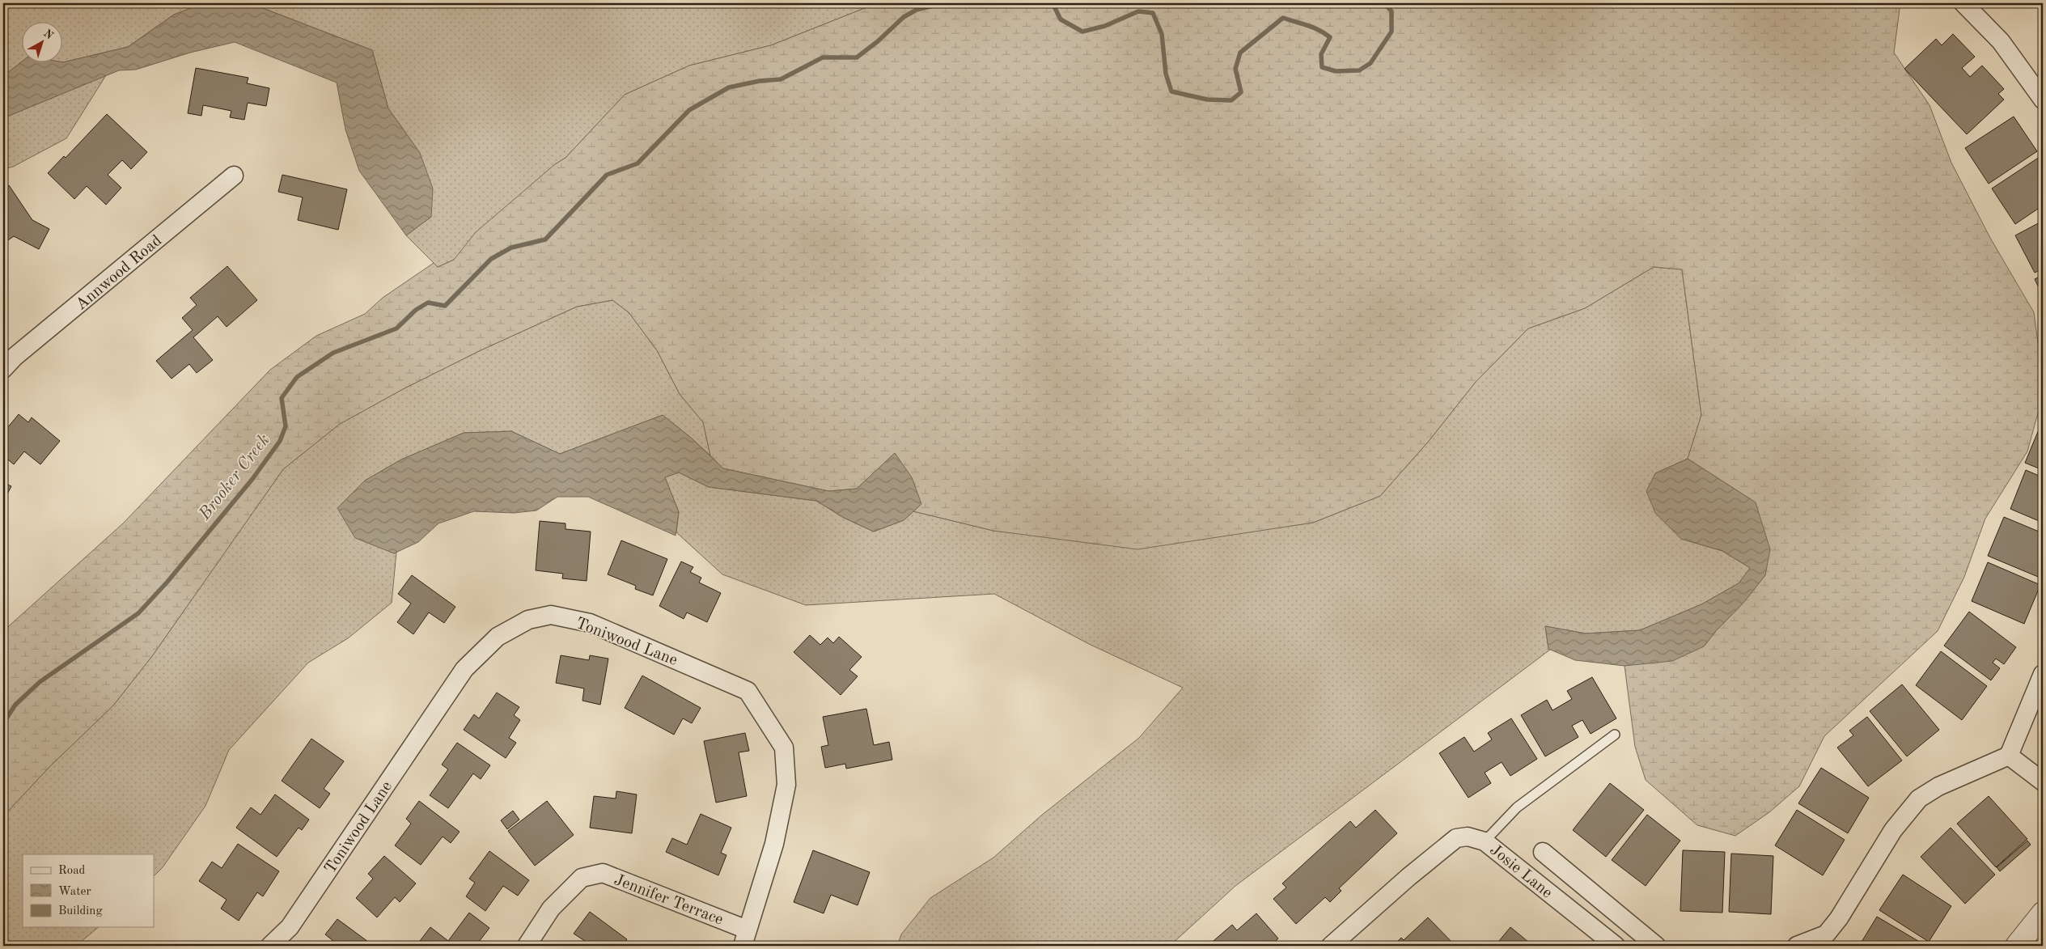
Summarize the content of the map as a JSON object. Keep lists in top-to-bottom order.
{
  "streets": {
    "street": [
      "Annwood Road",
      "Toniwood Lane",
      "Josie Lane",
      "Jennifer Terrace"
    ]
  },
  "crossings": [
    ["Toniwood Lane", "Jennifer Terrace"]
  ],
  "water": ["Brooker Creek"],
  "legend": ["Road", "Water", "Building"],
  "north": "top right"
}
